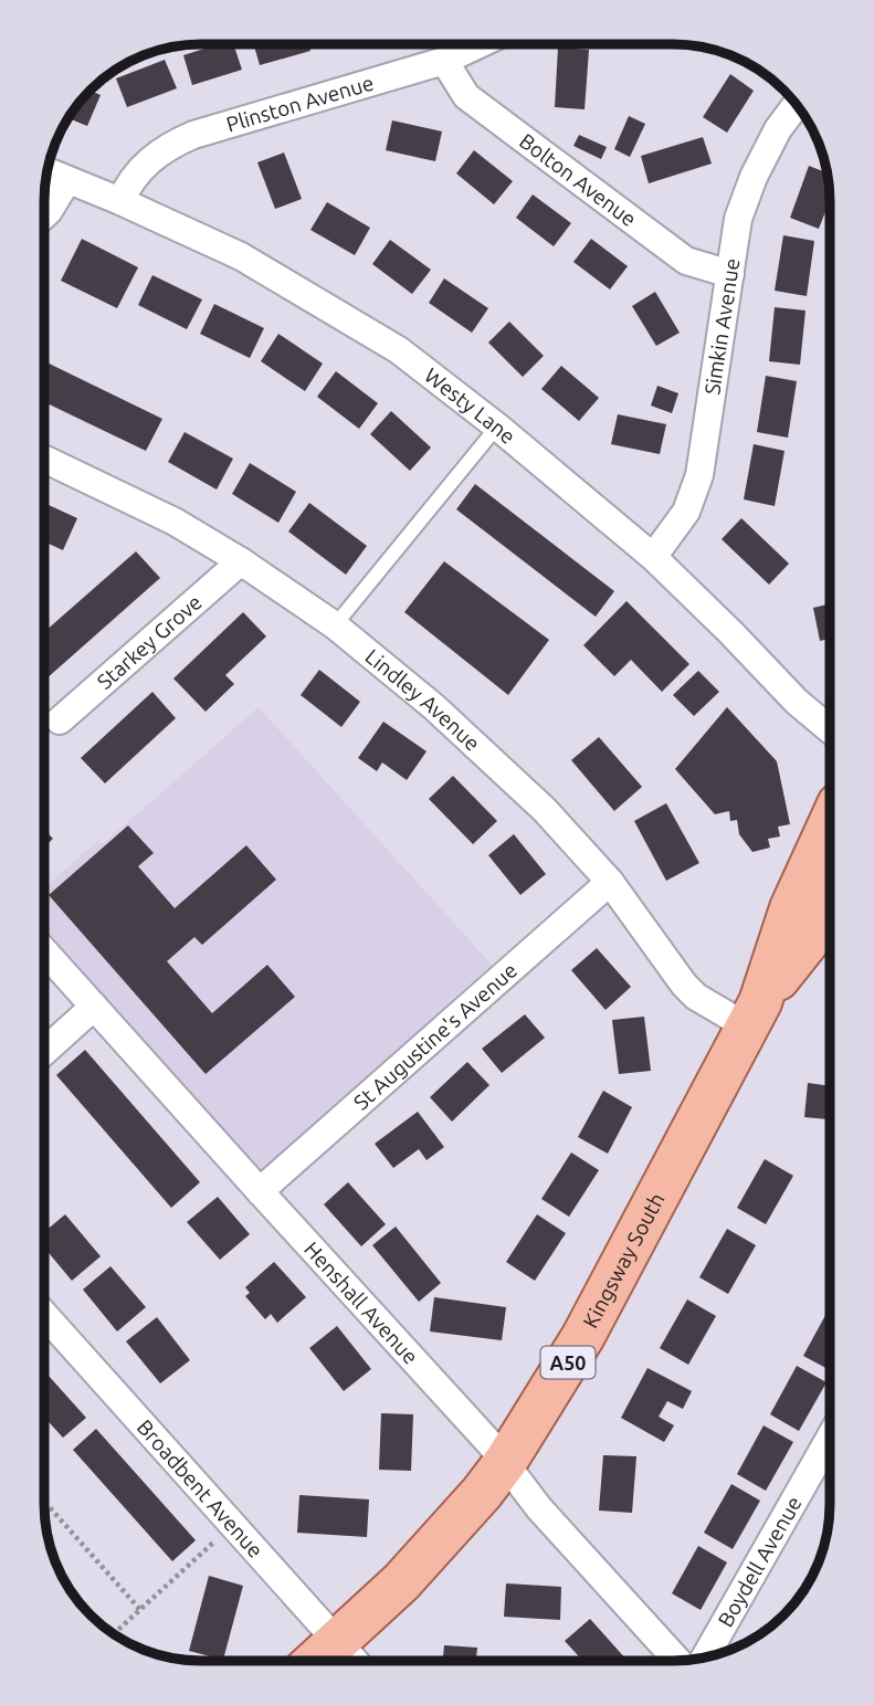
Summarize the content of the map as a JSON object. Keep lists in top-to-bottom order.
{
  "streets": {
    "main road": ["Kingsway South", "A50"],
    "street": [
      "Plinston Avenue",
      "Bolton Avenue",
      "Simkin Avenue",
      "Westy Lane",
      "Starkey Grove",
      "Lindley Avenue",
      "St Augustine's Avenue",
      "Henshall Avenue",
      "Broadbent Avenue",
      "Boydell Avenue"
    ]
  },
  "crossings": [
    ["Plinston Avenue", "Bolton Avenue"],
    ["Plinston Avenue", "Westy Lane"],
    ["Bolton Avenue", "Simkin Avenue"],
    ["Simkin Avenue", "Westy Lane"],
    ["Starkey Grove", "Lindley Avenue"],
    ["Lindley Avenue", "St Augustine's Avenue"],
    ["Lindley Avenue", "Kingsway South"],
    ["St Augustine's Avenue", "Henshall Avenue"],
    ["Kingsway South", "Henshall Avenue"],
    ["Kingsway South", "Broadbent Avenue"]
  ]
}
